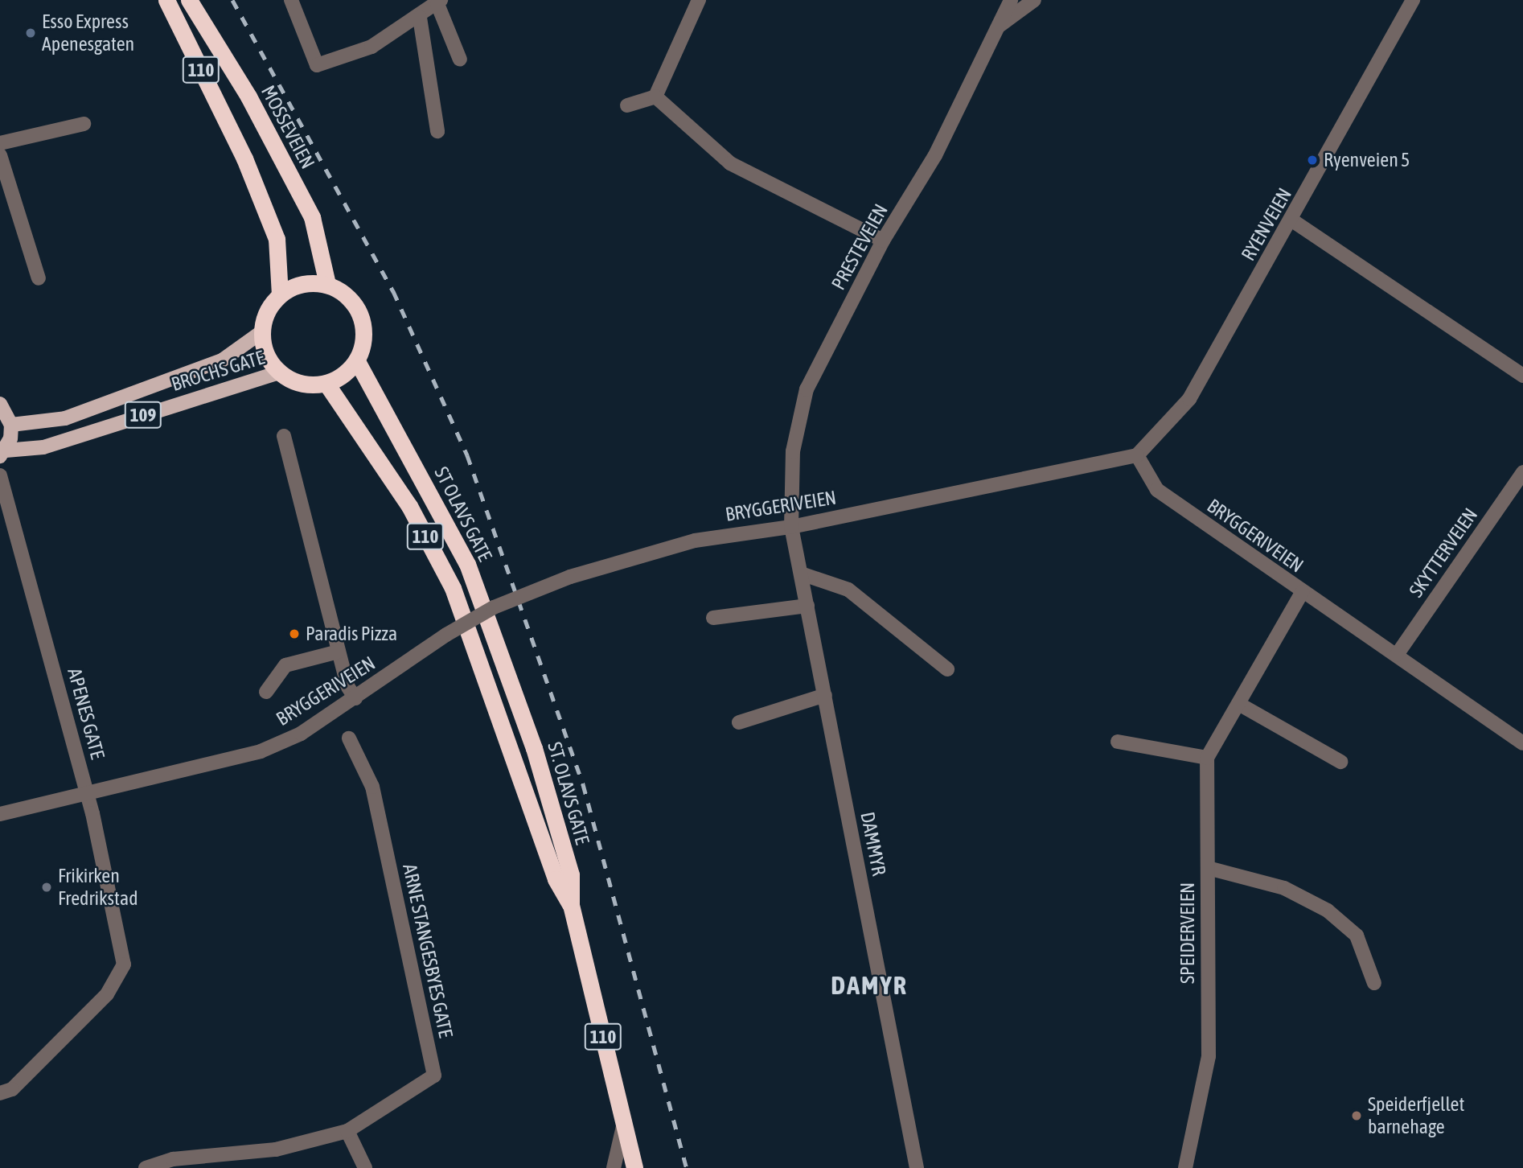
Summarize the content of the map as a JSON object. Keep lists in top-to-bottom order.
{
  "streets": {
    "highway": [
      "110",
      "MOSSEVEIEN",
      "ST OLAVS GATE",
      "ST. OLAVS GATE"
    ],
    "main road": ["BROCHS GATE", "109"],
    "street": [
      "RYENVEIEN",
      "PRESTEVEIEN",
      "BRYGGERIVEIEN",
      "SKYTTERVEIEN",
      "APENES GATE",
      "DAMMYR",
      "SPEIDERVEIEN",
      "ARNE STANGESBYES GATE"
    ]
  },
  "crossings": [
    ["110", "MOSSEVEIEN"],
    ["110", "BROCHS GATE"],
    ["110", "ST OLAVS GATE"],
    ["110", "ST. OLAVS GATE"],
    ["MOSSEVEIEN", "BROCHS GATE"],
    ["MOSSEVEIEN", "ST OLAVS GATE"],
    ["MOSSEVEIEN", "ST. OLAVS GATE"],
    ["RYENVEIEN", "BRYGGERIVEIEN"],
    ["PRESTEVEIEN", "BRYGGERIVEIEN"],
    ["PRESTEVEIEN", "DAMMYR"],
    ["BROCHS GATE", "109"],
    ["BROCHS GATE", "ST OLAVS GATE"],
    ["BROCHS GATE", "ST. OLAVS GATE"],
    ["BRYGGERIVEIEN", "SKYTTERVEIEN"],
    ["BRYGGERIVEIEN", "APENES GATE"],
    ["BRYGGERIVEIEN", "DAMMYR"],
    ["ST OLAVS GATE", "ST. OLAVS GATE"]
  ],
  "districts": ["DAMYR"],
  "places": [
    "Esso Express Apenesgaten",
    "Ryenveien 5",
    "Paradis Pizza",
    "Frikirken Fredrikstad",
    "Speiderfjellet barnehage"
  ]
}
